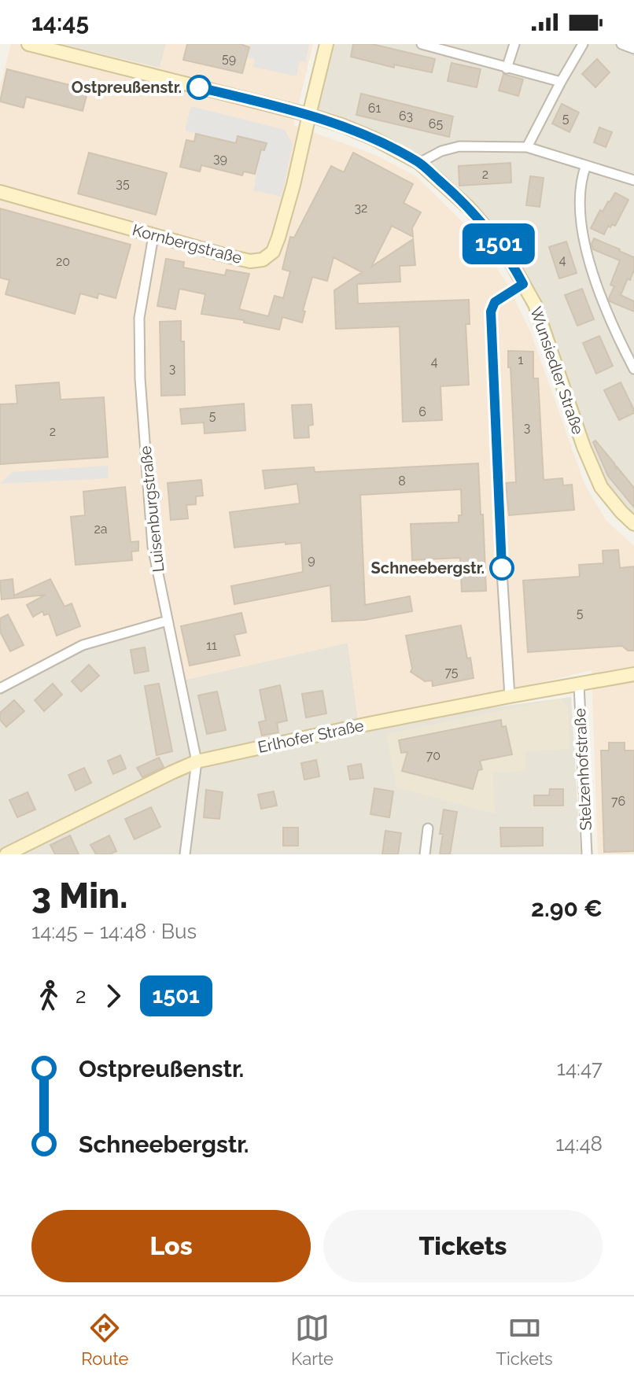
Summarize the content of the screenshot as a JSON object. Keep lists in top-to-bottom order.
{
  "streets": {
    "street": [
      "Kornbergstraße",
      "Wunsiedler Straße",
      "Luisenburgstraße",
      "Erlhofer Straße",
      "Stelzenhofstraße"
    ]
  },
  "crossings": [
    ["Kornbergstraße", "Wunsiedler Straße"],
    ["Kornbergstraße", "Luisenburgstraße"],
    ["Luisenburgstraße", "Erlhofer Straße"],
    ["Erlhofer Straße", "Stelzenhofstraße"]
  ],
  "places": ["Ostpreußenstr.", "Schneebergstr."],
  "lines": ["bus line 1501"],
  "house_numbers": [
    "59",
    "61",
    "63",
    "5",
    "65",
    "39",
    "2",
    "35",
    "32",
    "4",
    "20",
    "1",
    "4",
    "3",
    "6",
    "5",
    "3",
    "2",
    "8",
    "2a",
    "9",
    "5",
    "11",
    "75",
    "70",
    "76"
  ],
  "page": {
    "status": "14:45",
    "on_map": "1501",
    "heading": ["3 Min.", "14:45 – 14:48 · Bus", "2.90 €"],
    "legs": ["2", "1501"],
    "list": [
      {
        "name": "Ostpreußenstr.",
        "value": "14:47"
      },
      {
        "name": "Schneebergstr.",
        "value": "14:48"
      }
    ],
    "buttons": ["Los", "Tickets"],
    "tabs": ["Route", "Karte", "Tickets"]
  }
}
